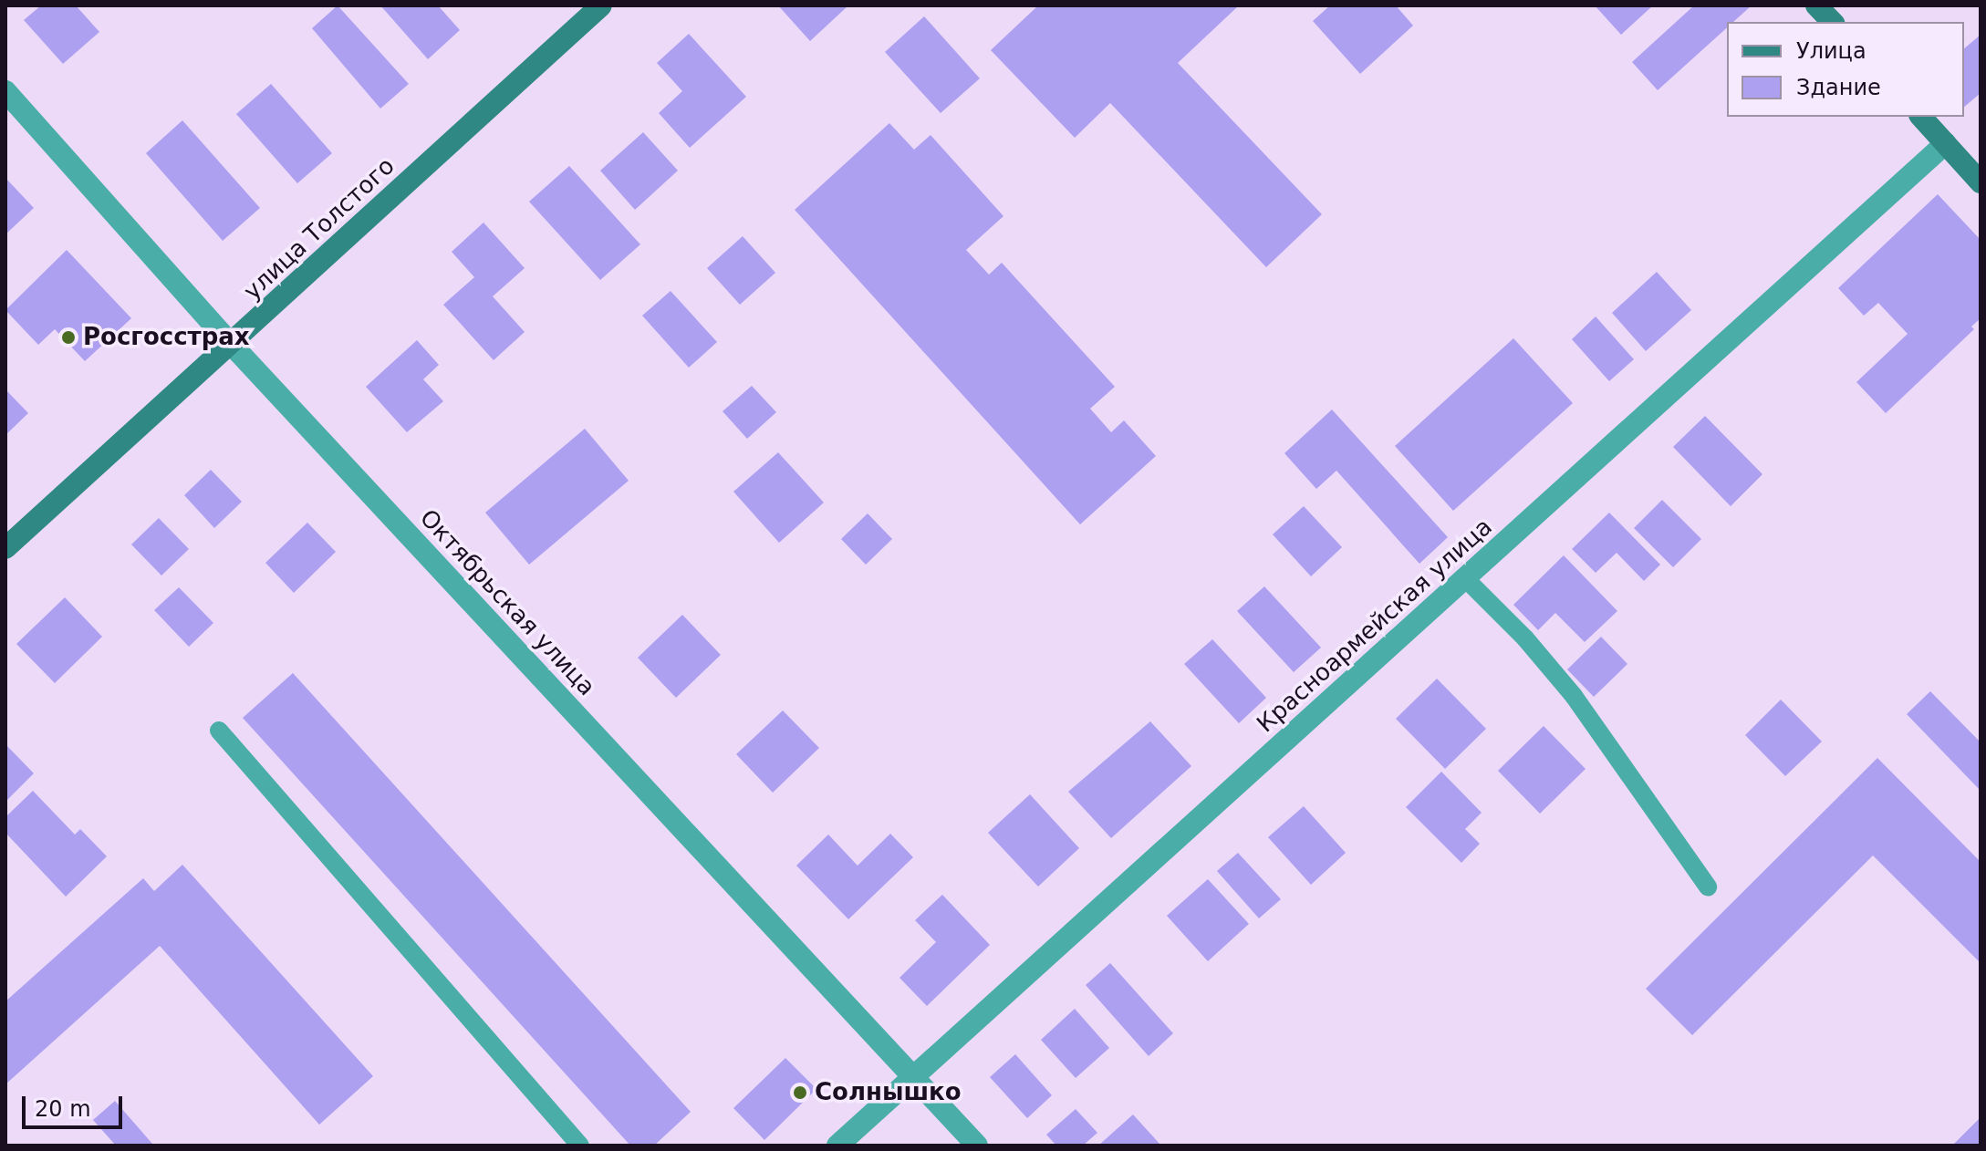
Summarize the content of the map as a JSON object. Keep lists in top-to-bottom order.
{
  "streets": {
    "street": ["улица Толстого", "Октябрьская улица", "Красноармейская улица"]
  },
  "crossings": [
    ["улица Толстого", "Октябрьская улица"],
    ["Октябрьская улица", "Красноармейская улица"]
  ],
  "places": ["Росгосстрах", "Солнышко"],
  "legend": ["Улица", "Здание"],
  "scale_bar": "20 m"
}
